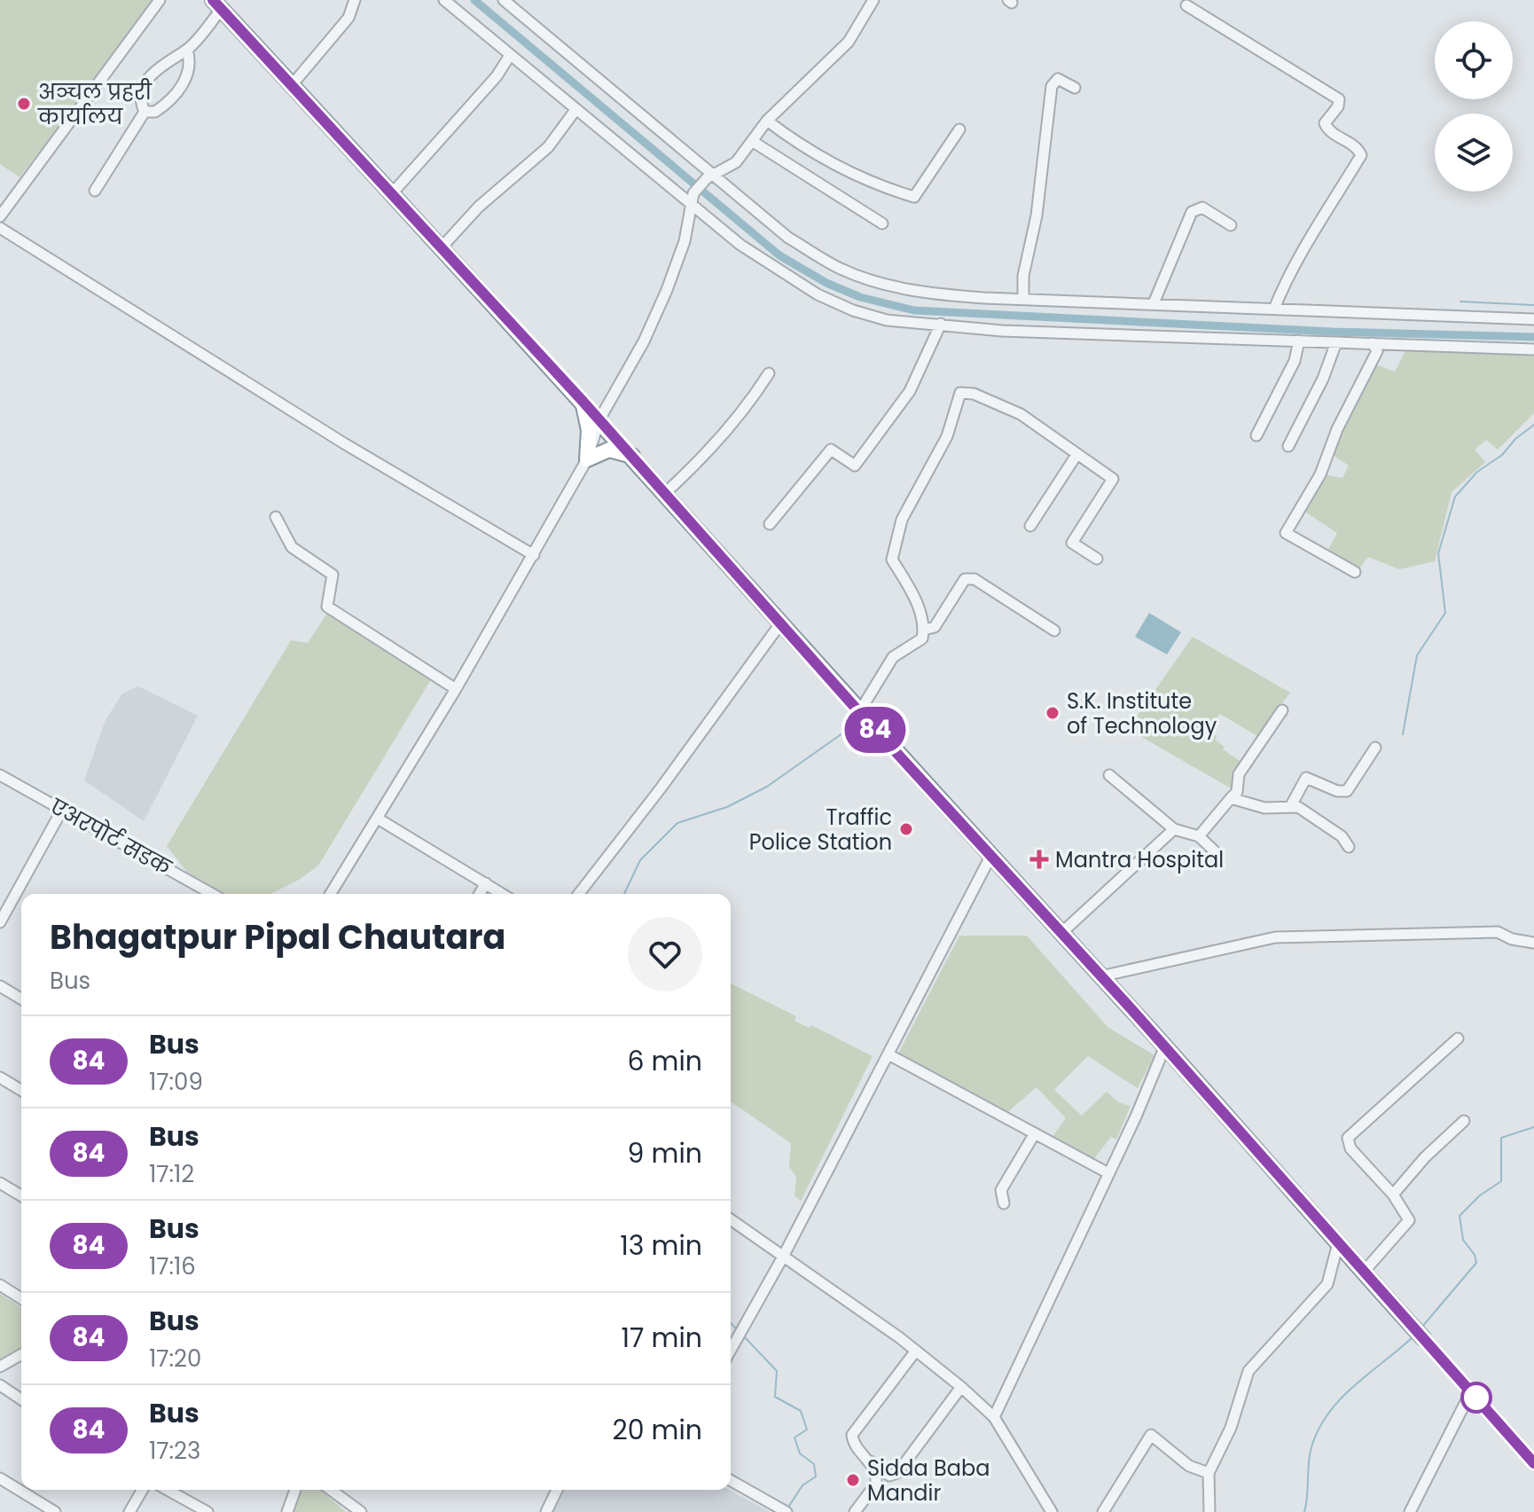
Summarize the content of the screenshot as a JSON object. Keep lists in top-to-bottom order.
{
  "streets": {
    "street": ["एअरपोर्ट सडक"]
  },
  "places": {
    "other": [
      "अञ्चल प्रहरी कार्यालय",
      "S.K. Institute of Technology",
      "Traffic Police Station",
      "Sidda Baba Mandir"
    ],
    "health": ["Mantra Hospital"]
  },
  "lines": ["bus line 84"],
  "page": {
    "on_map": "84",
    "heading": ["Bhagatpur Pipal Chautara", "Bus"],
    "list": [
      {
        "mark": "84",
        "name": "Bus",
        "note": "17:09",
        "value": "6 min"
      },
      {
        "mark": "84",
        "name": "Bus",
        "note": "17:12",
        "value": "9 min"
      },
      {
        "mark": "84",
        "name": "Bus",
        "note": "17:16",
        "value": "13 min"
      },
      {
        "mark": "84",
        "name": "Bus",
        "note": "17:20",
        "value": "17 min"
      },
      {
        "mark": "84",
        "name": "Bus",
        "note": "17:23",
        "value": "20 min"
      }
    ]
  }
}
